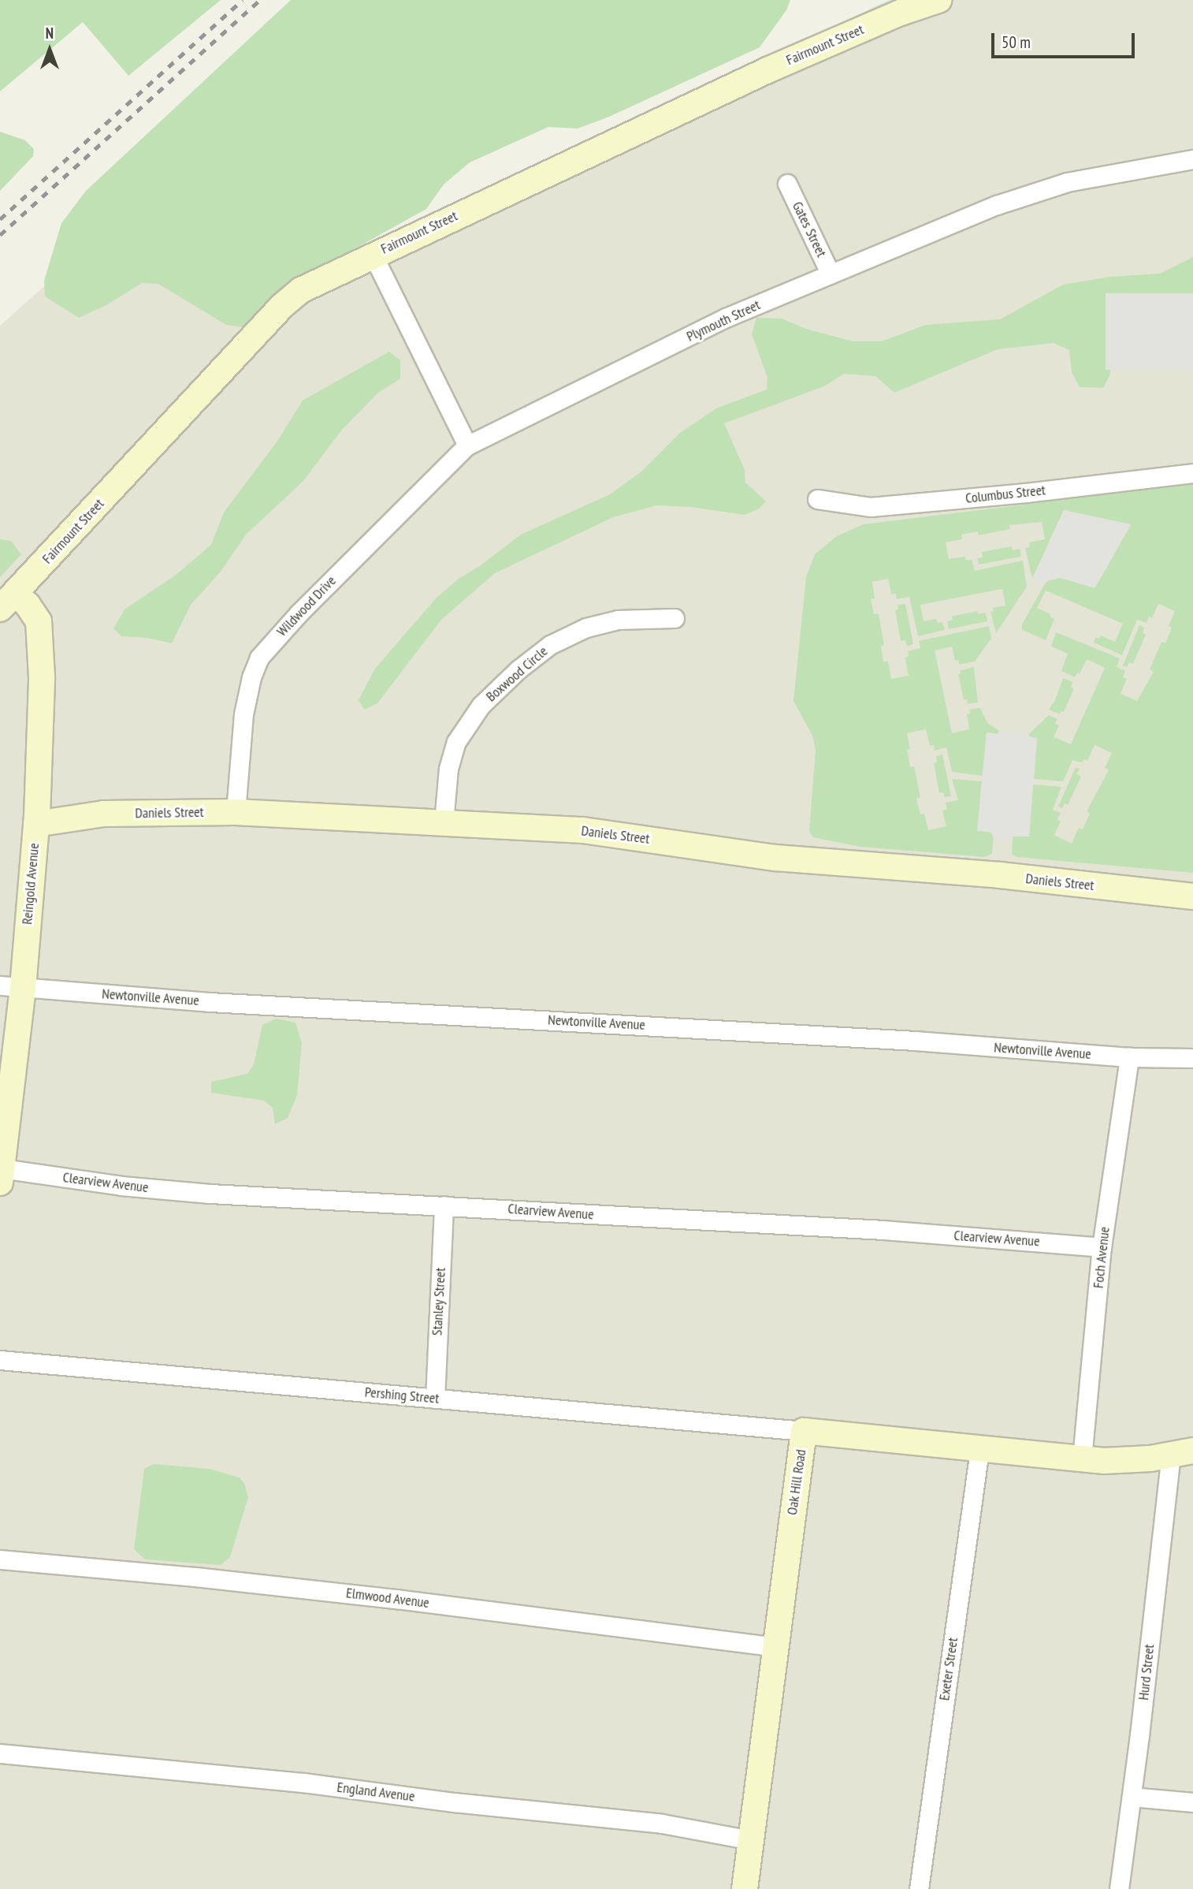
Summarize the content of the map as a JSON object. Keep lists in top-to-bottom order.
{
  "streets": {
    "street": [
      "Fairmount Street",
      "Gates Street",
      "Plymouth Street",
      "Columbus Street",
      "Wildwood Drive",
      "Boxwood Circle",
      "Daniels Street",
      "Reingold Avenue",
      "Newtonville Avenue",
      "Clearview Avenue",
      "Foch Avenue",
      "Stanley Street",
      "Pershing Street",
      "Oak Hill Road",
      "Elmwood Avenue",
      "Exeter Street",
      "Hurd Street",
      "England Avenue"
    ]
  },
  "crossings": [
    ["Fairmount Street", "Reingold Avenue"],
    ["Gates Street", "Plymouth Street"],
    ["Plymouth Street", "Wildwood Drive"],
    ["Wildwood Drive", "Daniels Street"],
    ["Boxwood Circle", "Daniels Street"],
    ["Daniels Street", "Reingold Avenue"],
    ["Reingold Avenue", "Newtonville Avenue"],
    ["Reingold Avenue", "Clearview Avenue"],
    ["Newtonville Avenue", "Foch Avenue"],
    ["Clearview Avenue", "Foch Avenue"],
    ["Clearview Avenue", "Stanley Street"],
    ["Foch Avenue", "Oak Hill Road"],
    ["Stanley Street", "Pershing Street"],
    ["Pershing Street", "Oak Hill Road"],
    ["Oak Hill Road", "Elmwood Avenue"],
    ["Oak Hill Road", "Exeter Street"],
    ["Oak Hill Road", "Hurd Street"],
    ["Oak Hill Road", "England Avenue"]
  ],
  "scale_bar": "50 m",
  "north": "top"
}
